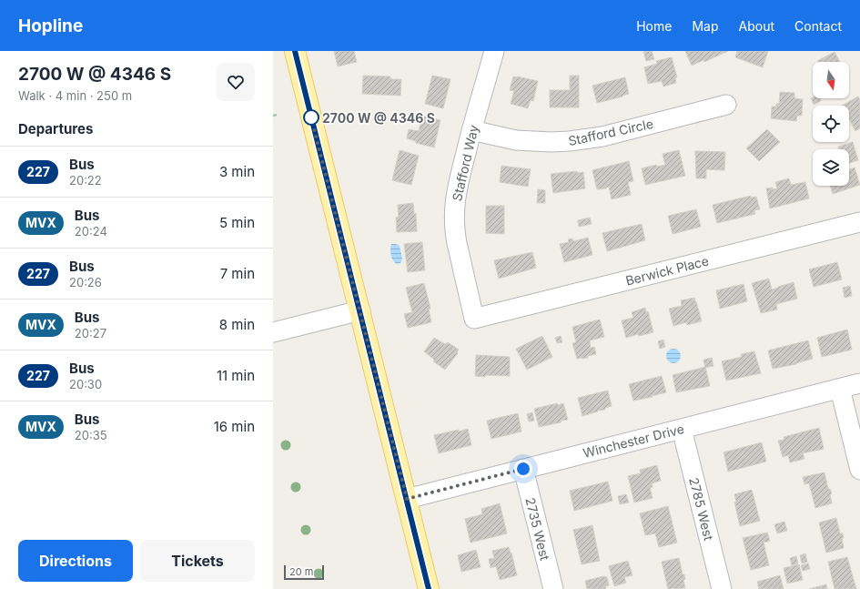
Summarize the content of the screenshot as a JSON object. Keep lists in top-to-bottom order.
{
  "streets": {
    "street": [
      "Stafford Circle",
      "Stafford Way",
      "Berwick Place",
      "Winchester Drive",
      "2785 West",
      "2735 West"
    ]
  },
  "crossings": [
    ["Stafford Circle", "Stafford Way"],
    ["Stafford Way", "Berwick Place"],
    ["Winchester Drive", "2785 West"],
    ["Winchester Drive", "2735 West"]
  ],
  "places": ["2700 W @ 4346 S"],
  "lines": ["bus line 227"],
  "scale_bar": "20 m",
  "north": "bottom",
  "page": {
    "header": "Hopline",
    "nav": [
      "Home",
      "Map",
      "About",
      "Contact"
    ],
    "heading": [
      ["2700 W @ 4346 S", "Walk · 4 min · 250 m"],
      "Departures"
    ],
    "list": [
      {
        "mark": "227",
        "name": "Bus",
        "note": "20:22",
        "value": "3 min"
      },
      {
        "mark": "MVX",
        "name": "Bus",
        "note": "20:24",
        "value": "5 min"
      },
      {
        "mark": "227",
        "name": "Bus",
        "note": "20:26",
        "value": "7 min"
      },
      {
        "mark": "MVX",
        "name": "Bus",
        "note": "20:27",
        "value": "8 min"
      },
      {
        "mark": "227",
        "name": "Bus",
        "note": "20:30",
        "value": "11 min"
      },
      {
        "mark": "MVX",
        "name": "Bus",
        "note": "20:35",
        "value": "16 min"
      }
    ],
    "buttons": ["Directions", "Tickets"],
    "scale": "20 m"
  }
}
